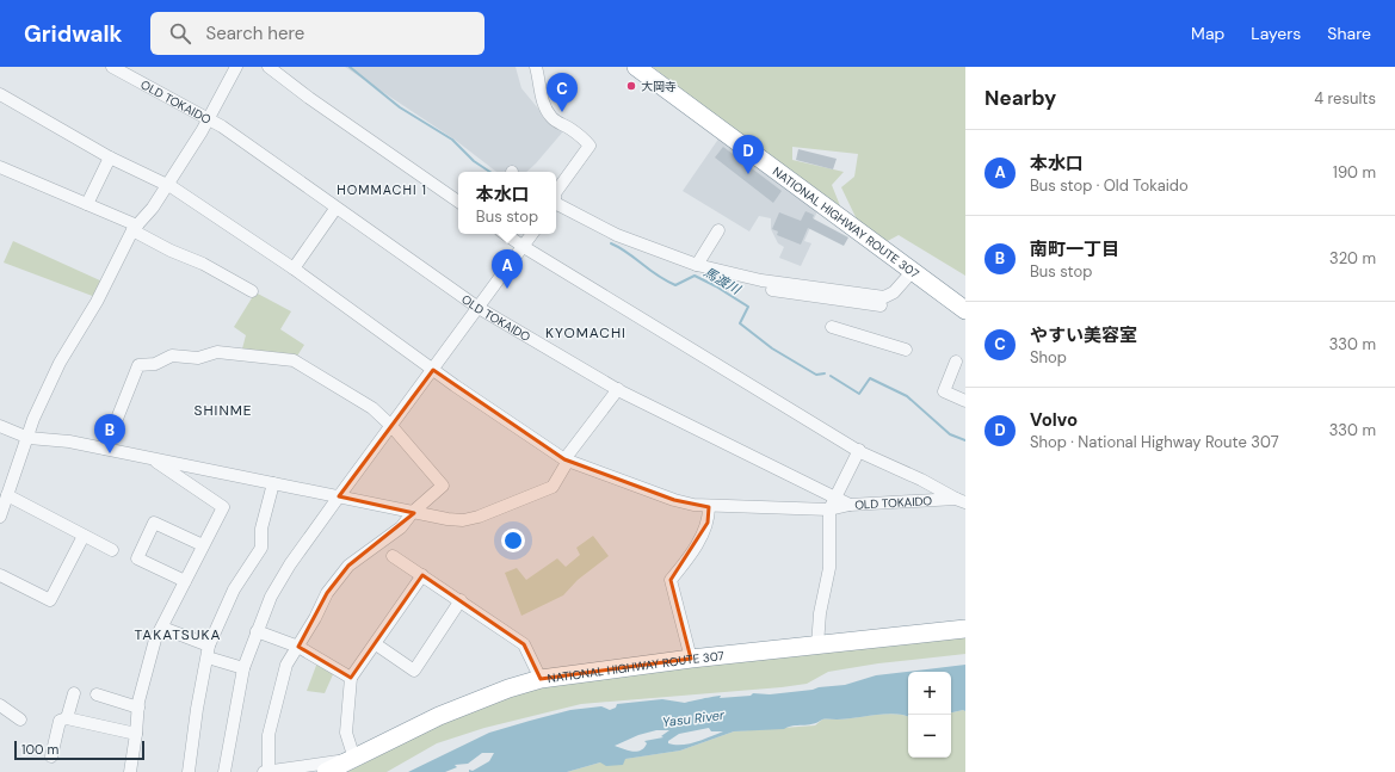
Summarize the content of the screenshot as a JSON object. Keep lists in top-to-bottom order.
{
  "streets": {
    "highway": ["NATIONAL HIGHWAY ROUTE 307"],
    "street": ["OLD TOKAIDO"]
  },
  "districts": [
    "HOMMACHI 1",
    "KYOMACHI",
    "SHINME",
    "TAKATSUKA"
  ],
  "water": ["馬渡川", "Yasu River"],
  "places": ["大岡寺"],
  "scale_bar": "100 m",
  "page": {
    "header": "Gridwalk",
    "search": "Search here",
    "nav": ["Map", "Layers", "Share"],
    "heading": ["Nearby", "4 results"],
    "pins": [
      "C",
      "D",
      "A",
      "B"
    ],
    "list": [
      {
        "mark": "A",
        "name": "本水口",
        "note": "Bus stop · Old Tokaido",
        "value": "190 m"
      },
      {
        "mark": "B",
        "name": "南町一丁目",
        "note": "Bus stop",
        "value": "320 m"
      },
      {
        "mark": "C",
        "name": "やすい美容室",
        "note": "Shop",
        "value": "330 m"
      },
      {
        "mark": "D",
        "name": "Volvo",
        "note": "Shop · National Highway Route 307",
        "value": "330 m"
      }
    ],
    "popup": ["本水口", "Bus stop"],
    "map_buttons": ["+", "−"],
    "scale": "100 m"
  }
}
